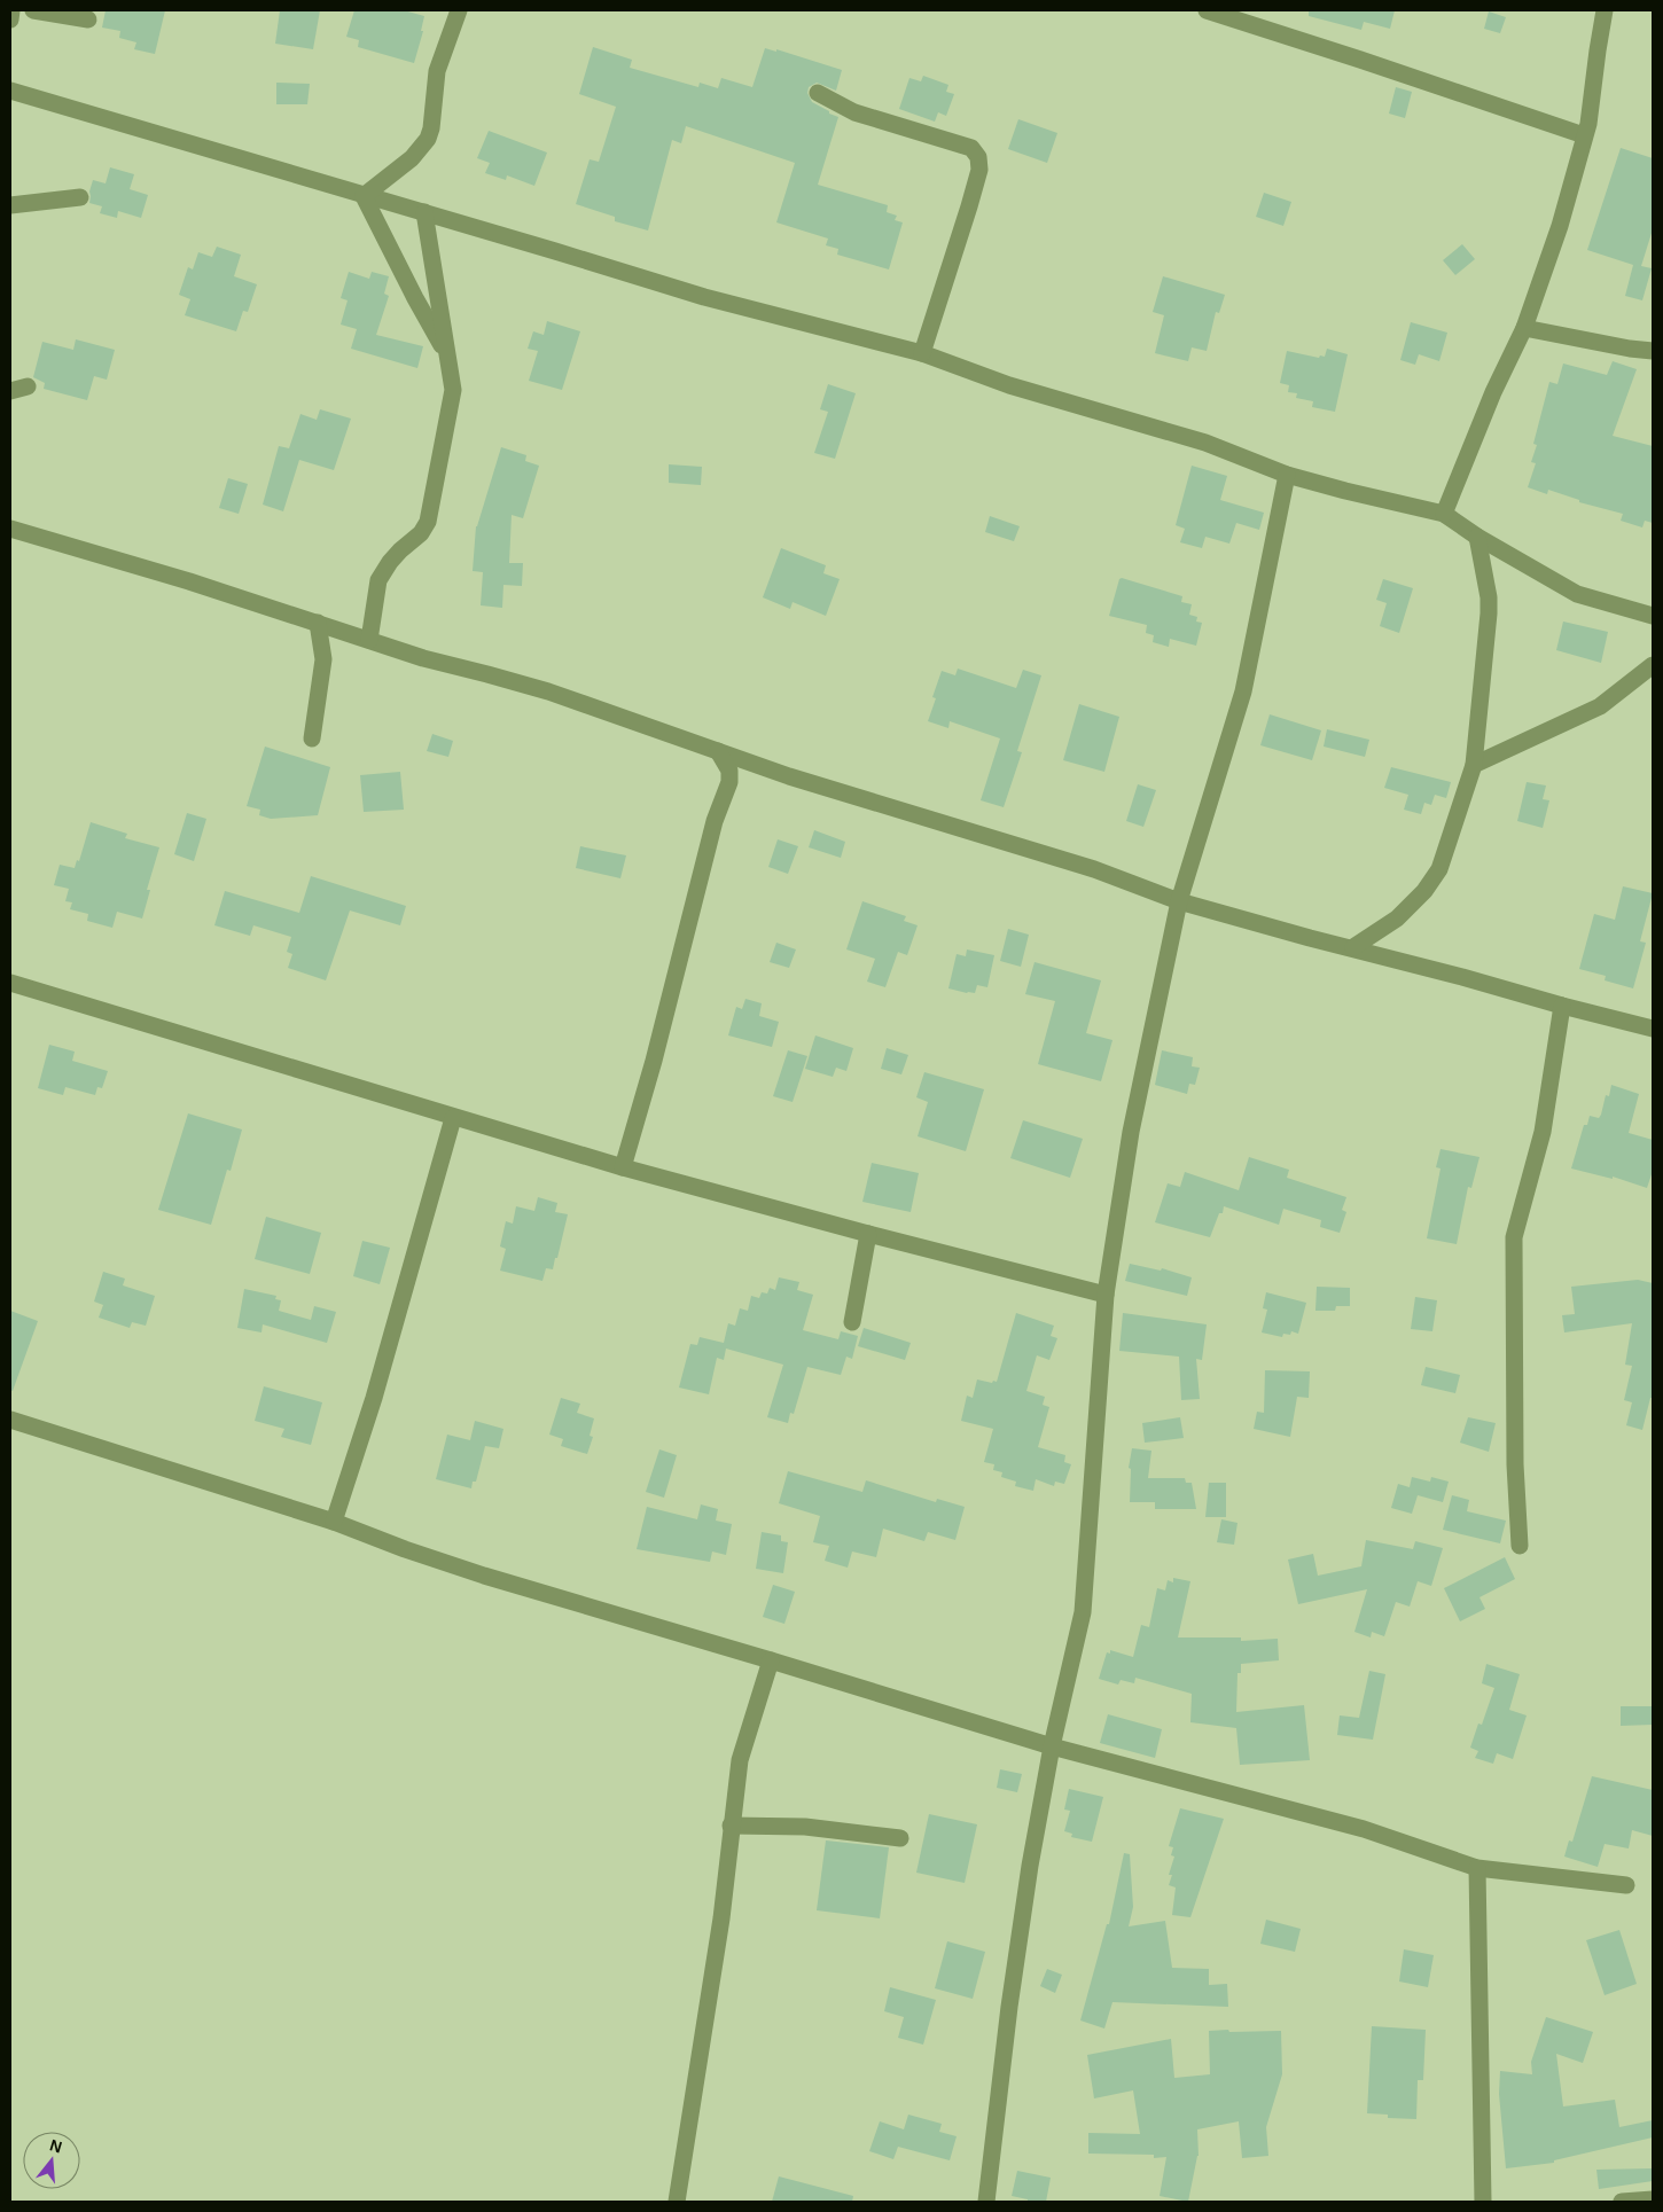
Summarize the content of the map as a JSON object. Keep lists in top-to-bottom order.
{
  "north": "top"
}
